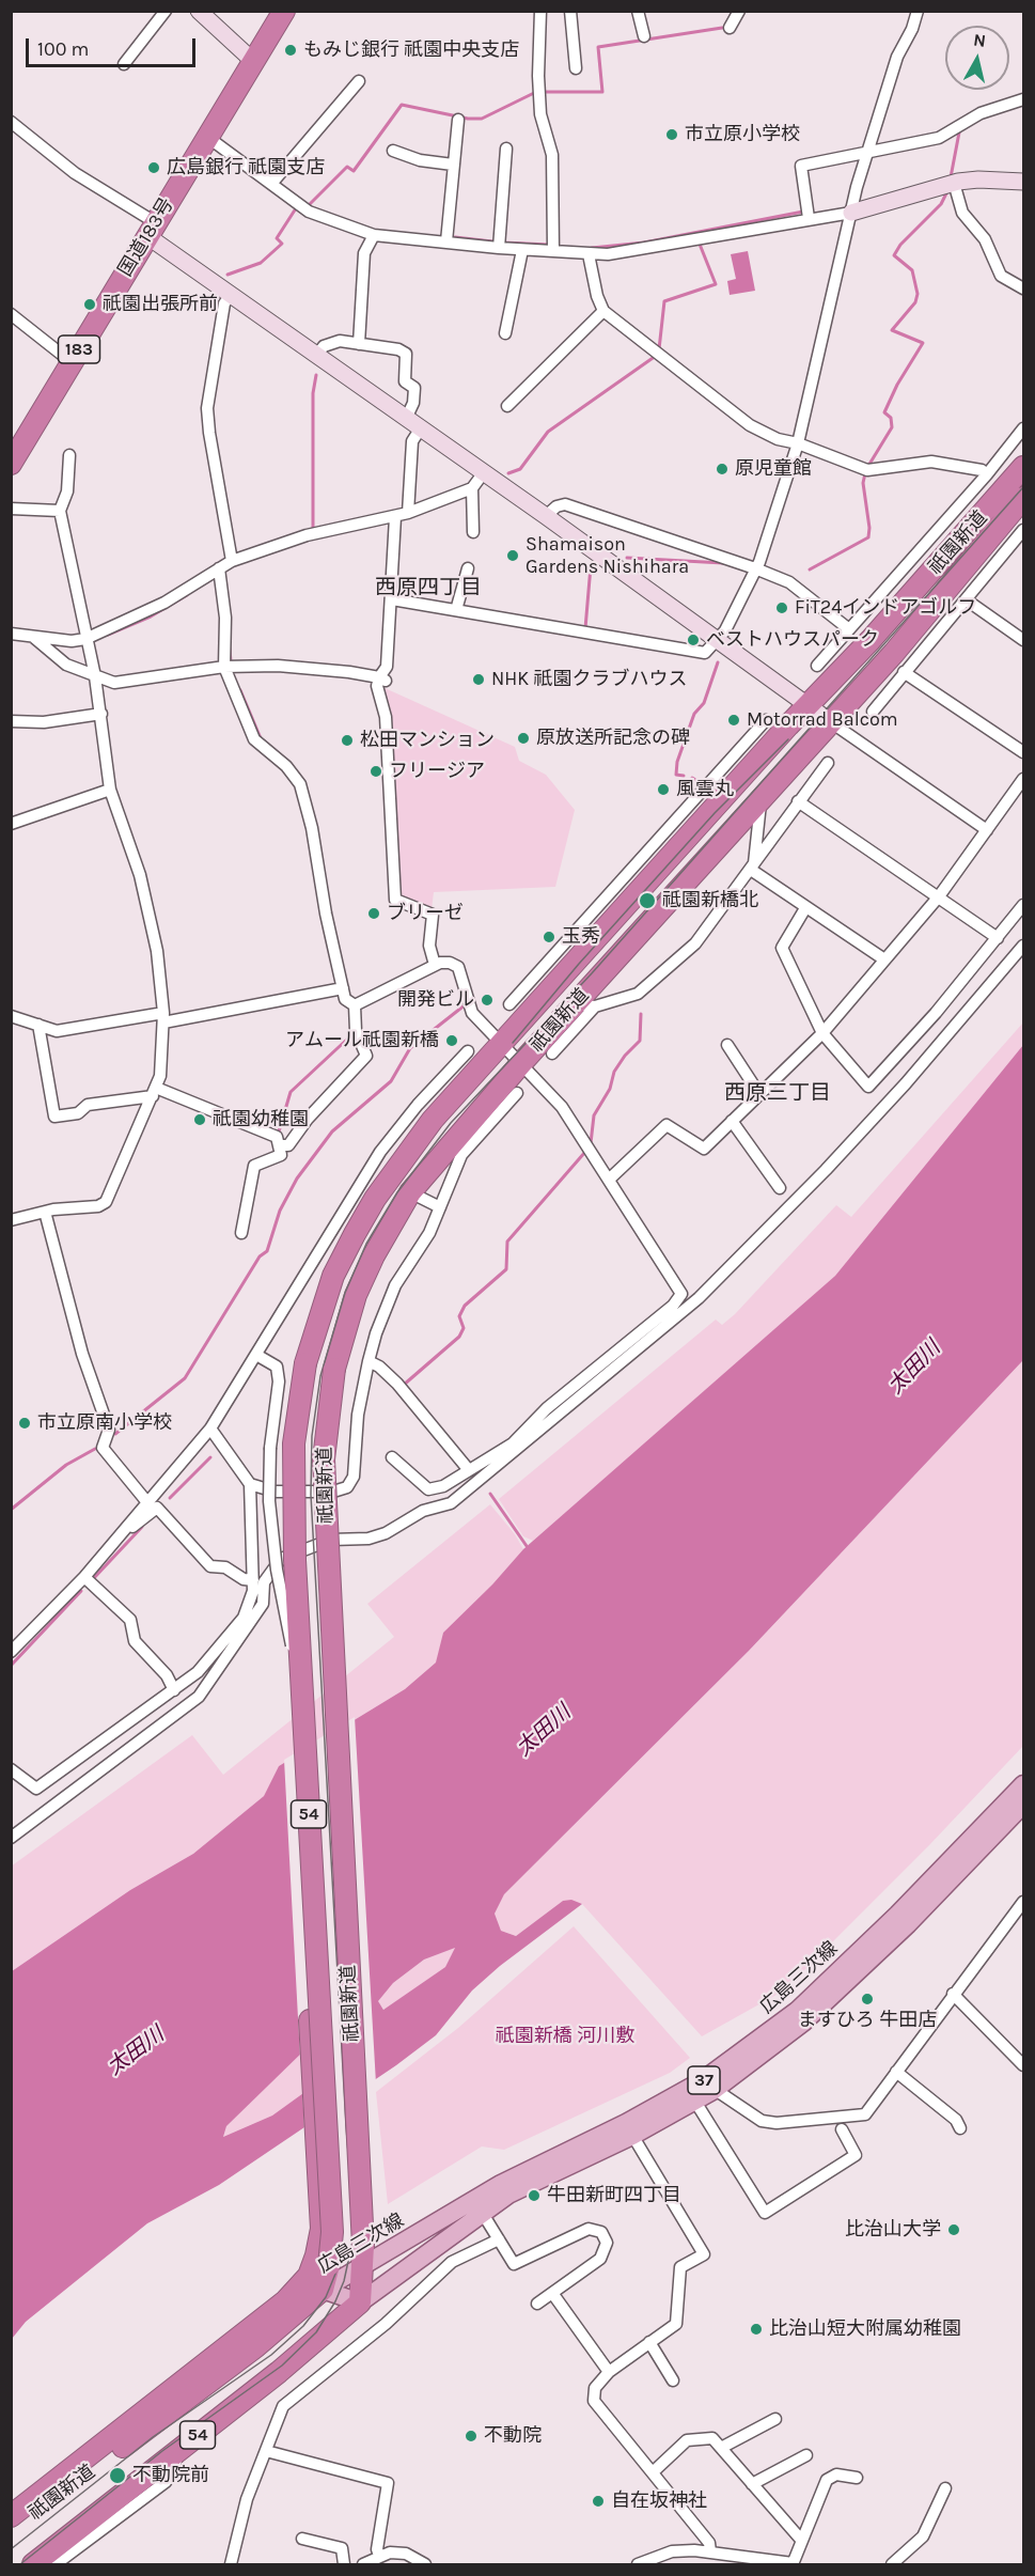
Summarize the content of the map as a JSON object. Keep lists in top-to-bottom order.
{
  "streets": {
    "highway": [
      "国道183号",
      "183",
      "祇園新道",
      "54"
    ],
    "main road": ["広島三次線", "37"]
  },
  "crossings": [
    ["祇園新道", "広島三次線"]
  ],
  "districts": ["西原四丁目", "西原三丁目"],
  "water": ["太田川"],
  "parks": ["祇園新橋 河川敷"],
  "places": [
    "もみじ銀行 祇園中央支店",
    "市立原小学校",
    "広島銀行 祇園支店",
    "祇園出張所前",
    "原児童館",
    "Shamaison Gardens Nishihara",
    "FiT24インドアゴルフ",
    "ベストハウスパーク",
    "NHK 祇園クラブハウス",
    "Motorrad Balcom",
    "原放送所記念の碑",
    "松田マンション",
    "フリージア",
    "風雲丸",
    "祗園新橋北",
    "ブリーゼ",
    "玉秀",
    "開発ビル",
    "アムール祇園新橋",
    "祇園幼稚園",
    "市立原南小学校",
    "ますひろ 牛田店",
    "牛田新町四丁目",
    "比治山大学",
    "比治山短大附属幼稚園",
    "不動院",
    "不動院前",
    "自在坂神社"
  ],
  "scale_bar": "100 m",
  "north": "top"
}
